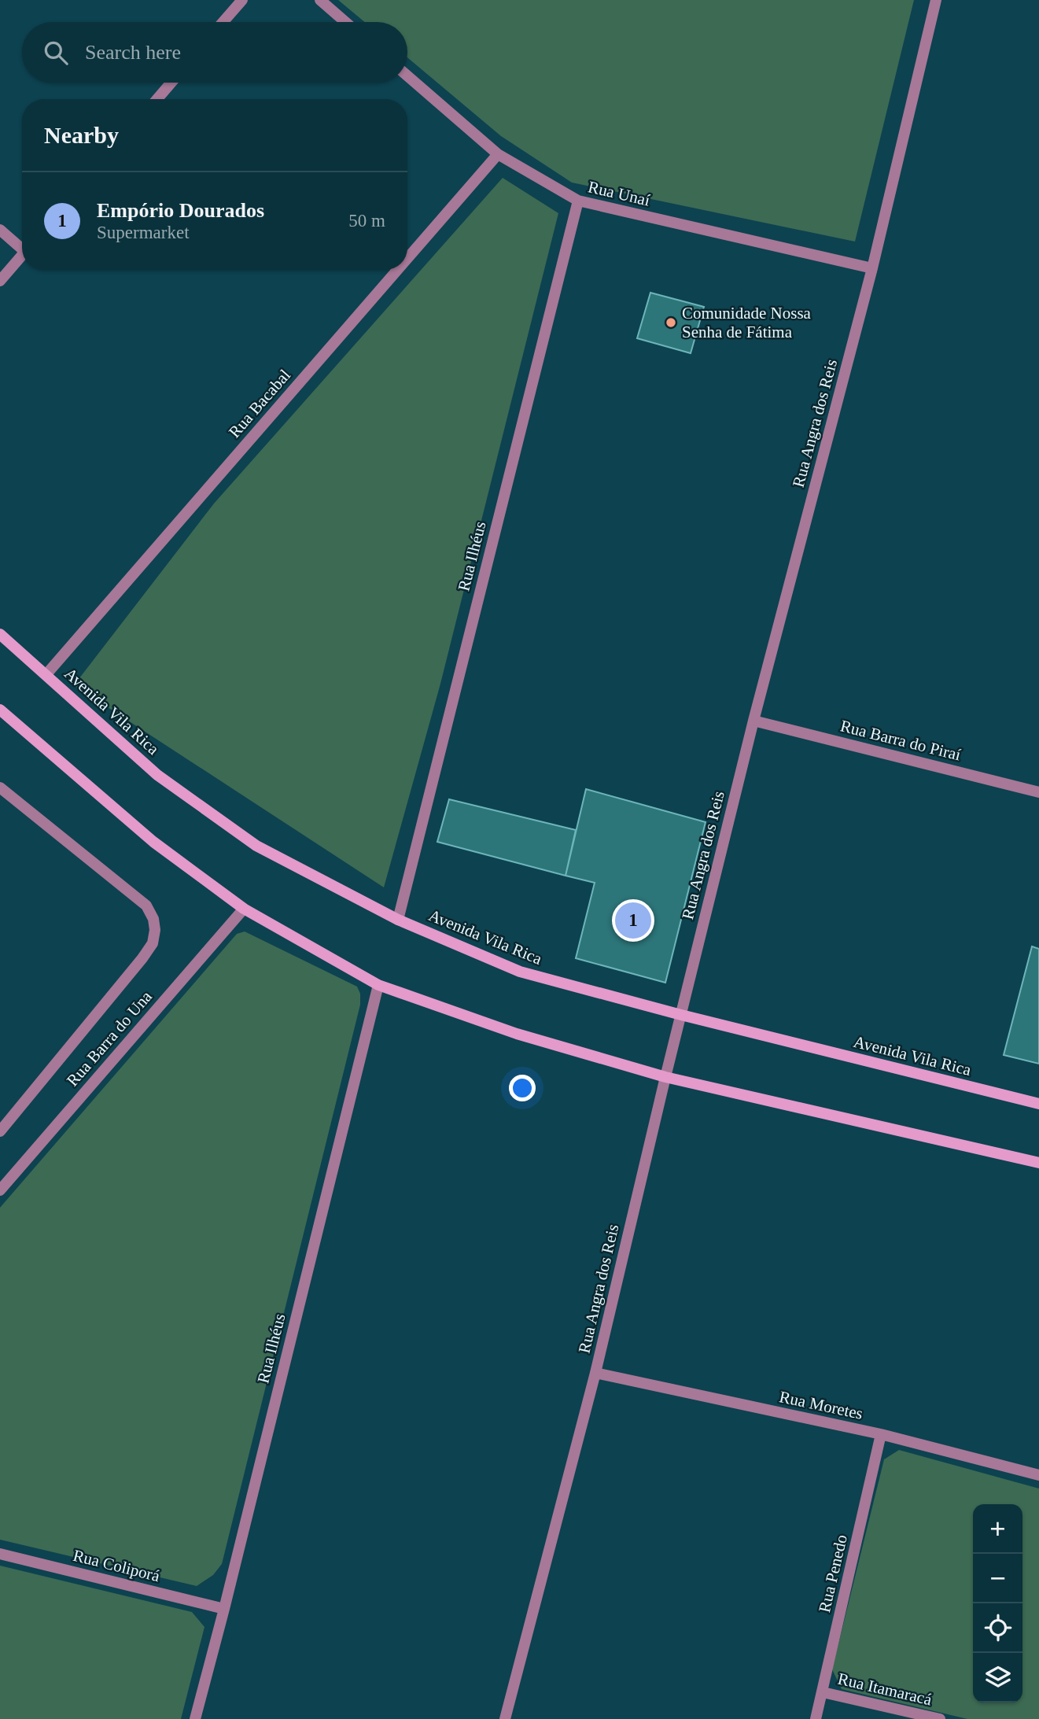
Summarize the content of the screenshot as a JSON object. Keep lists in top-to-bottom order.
{
  "streets": {
    "street": [
      "Rua Unaí",
      "Rua Bacabal",
      "Rua Angra dos Reis",
      "Rua Ilhéus",
      "Avenida Vila Rica",
      "Rua Barra do Piraí",
      "Rua Barra do Una",
      "Rua Moretes",
      "Rua Coliporá",
      "Rua Penedo",
      "Rua Itamaracá"
    ]
  },
  "crossings": [
    ["Rua Unaí", "Rua Bacabal"],
    ["Rua Unaí", "Rua Angra dos Reis"],
    ["Rua Unaí", "Rua Ilhéus"],
    ["Rua Bacabal", "Avenida Vila Rica"],
    ["Rua Angra dos Reis", "Avenida Vila Rica"],
    ["Rua Angra dos Reis", "Rua Barra do Piraí"],
    ["Rua Angra dos Reis", "Rua Moretes"],
    ["Rua Ilhéus", "Avenida Vila Rica"],
    ["Rua Ilhéus", "Rua Coliporá"],
    ["Rua Moretes", "Rua Penedo"],
    ["Rua Penedo", "Rua Itamaracá"]
  ],
  "places": ["Comunidade Nossa Senha de Fátima"],
  "page": {
    "search": "Search here",
    "heading": "Nearby",
    "list": [
      {
        "mark": "1",
        "name": "Empório Dourados",
        "note": "Supermarket",
        "value": "50 m"
      }
    ],
    "pins": "1",
    "map_buttons": ["+", "−"]
  }
}
